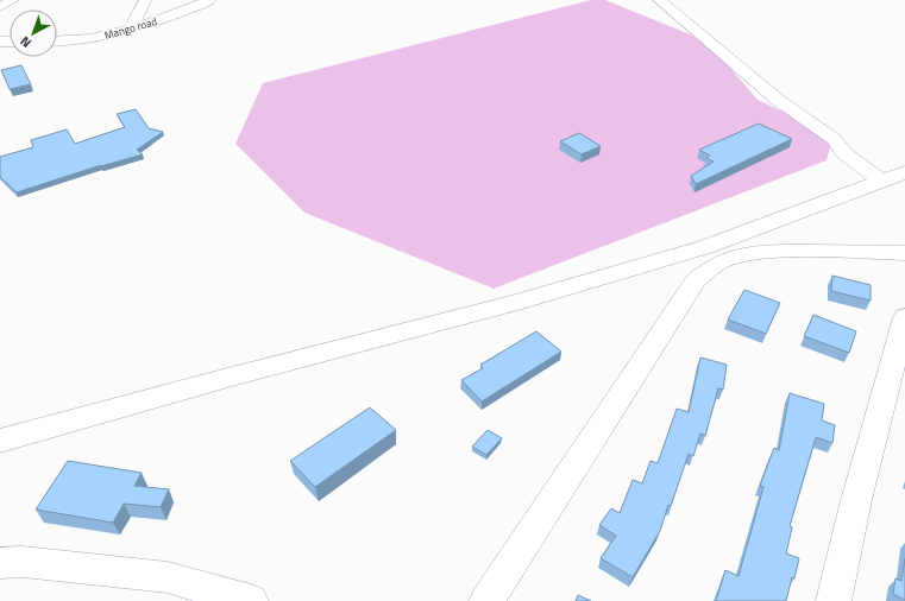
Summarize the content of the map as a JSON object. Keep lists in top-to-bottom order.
{
  "streets": {
    "street": ["Mango road"]
  },
  "north": "bottom left"
}
